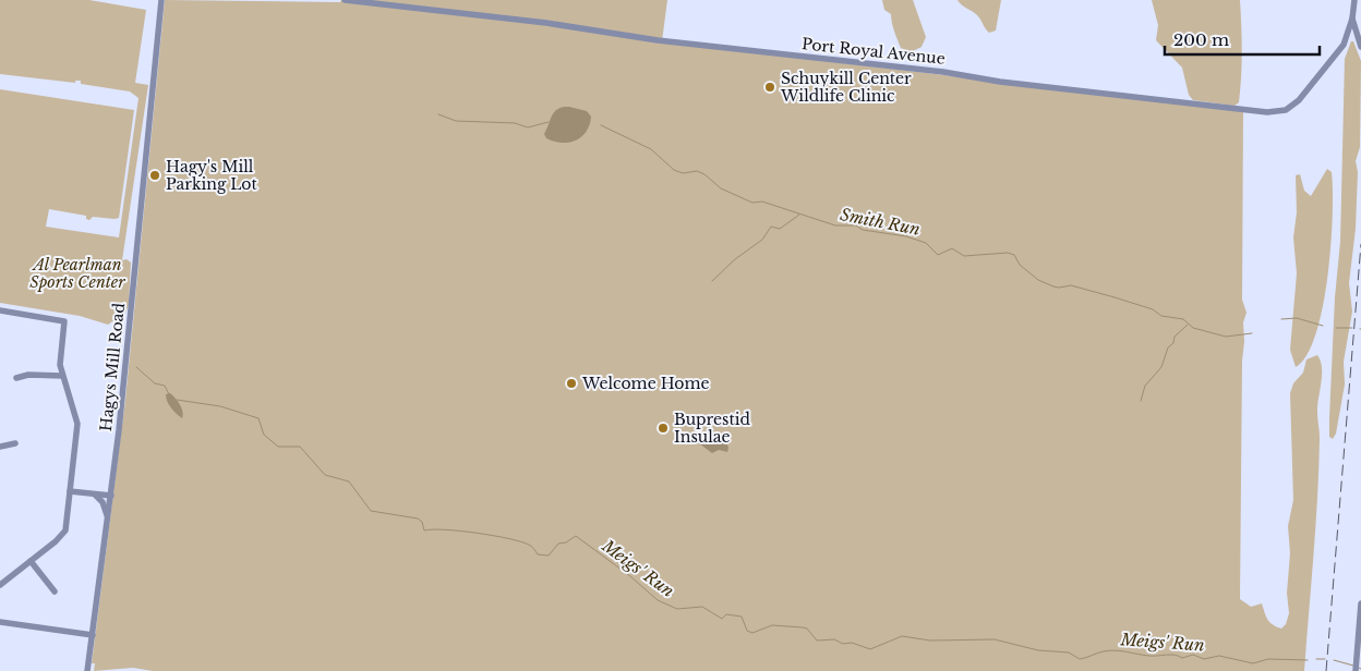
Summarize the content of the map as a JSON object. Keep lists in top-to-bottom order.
{
  "streets": {
    "street": ["Port Royal Avenue", "Hagys Mill Road"]
  },
  "water": ["Smith Run", "Meigs' Run"],
  "parks": ["Al Pearlman Sports Center"],
  "places": [
    "Schuykill Center Wildlife Clinic",
    "Hagy's Mill Parking Lot",
    "Welcome Home",
    "Buprestid Insulae"
  ],
  "scale_bar": "200 m"
}
